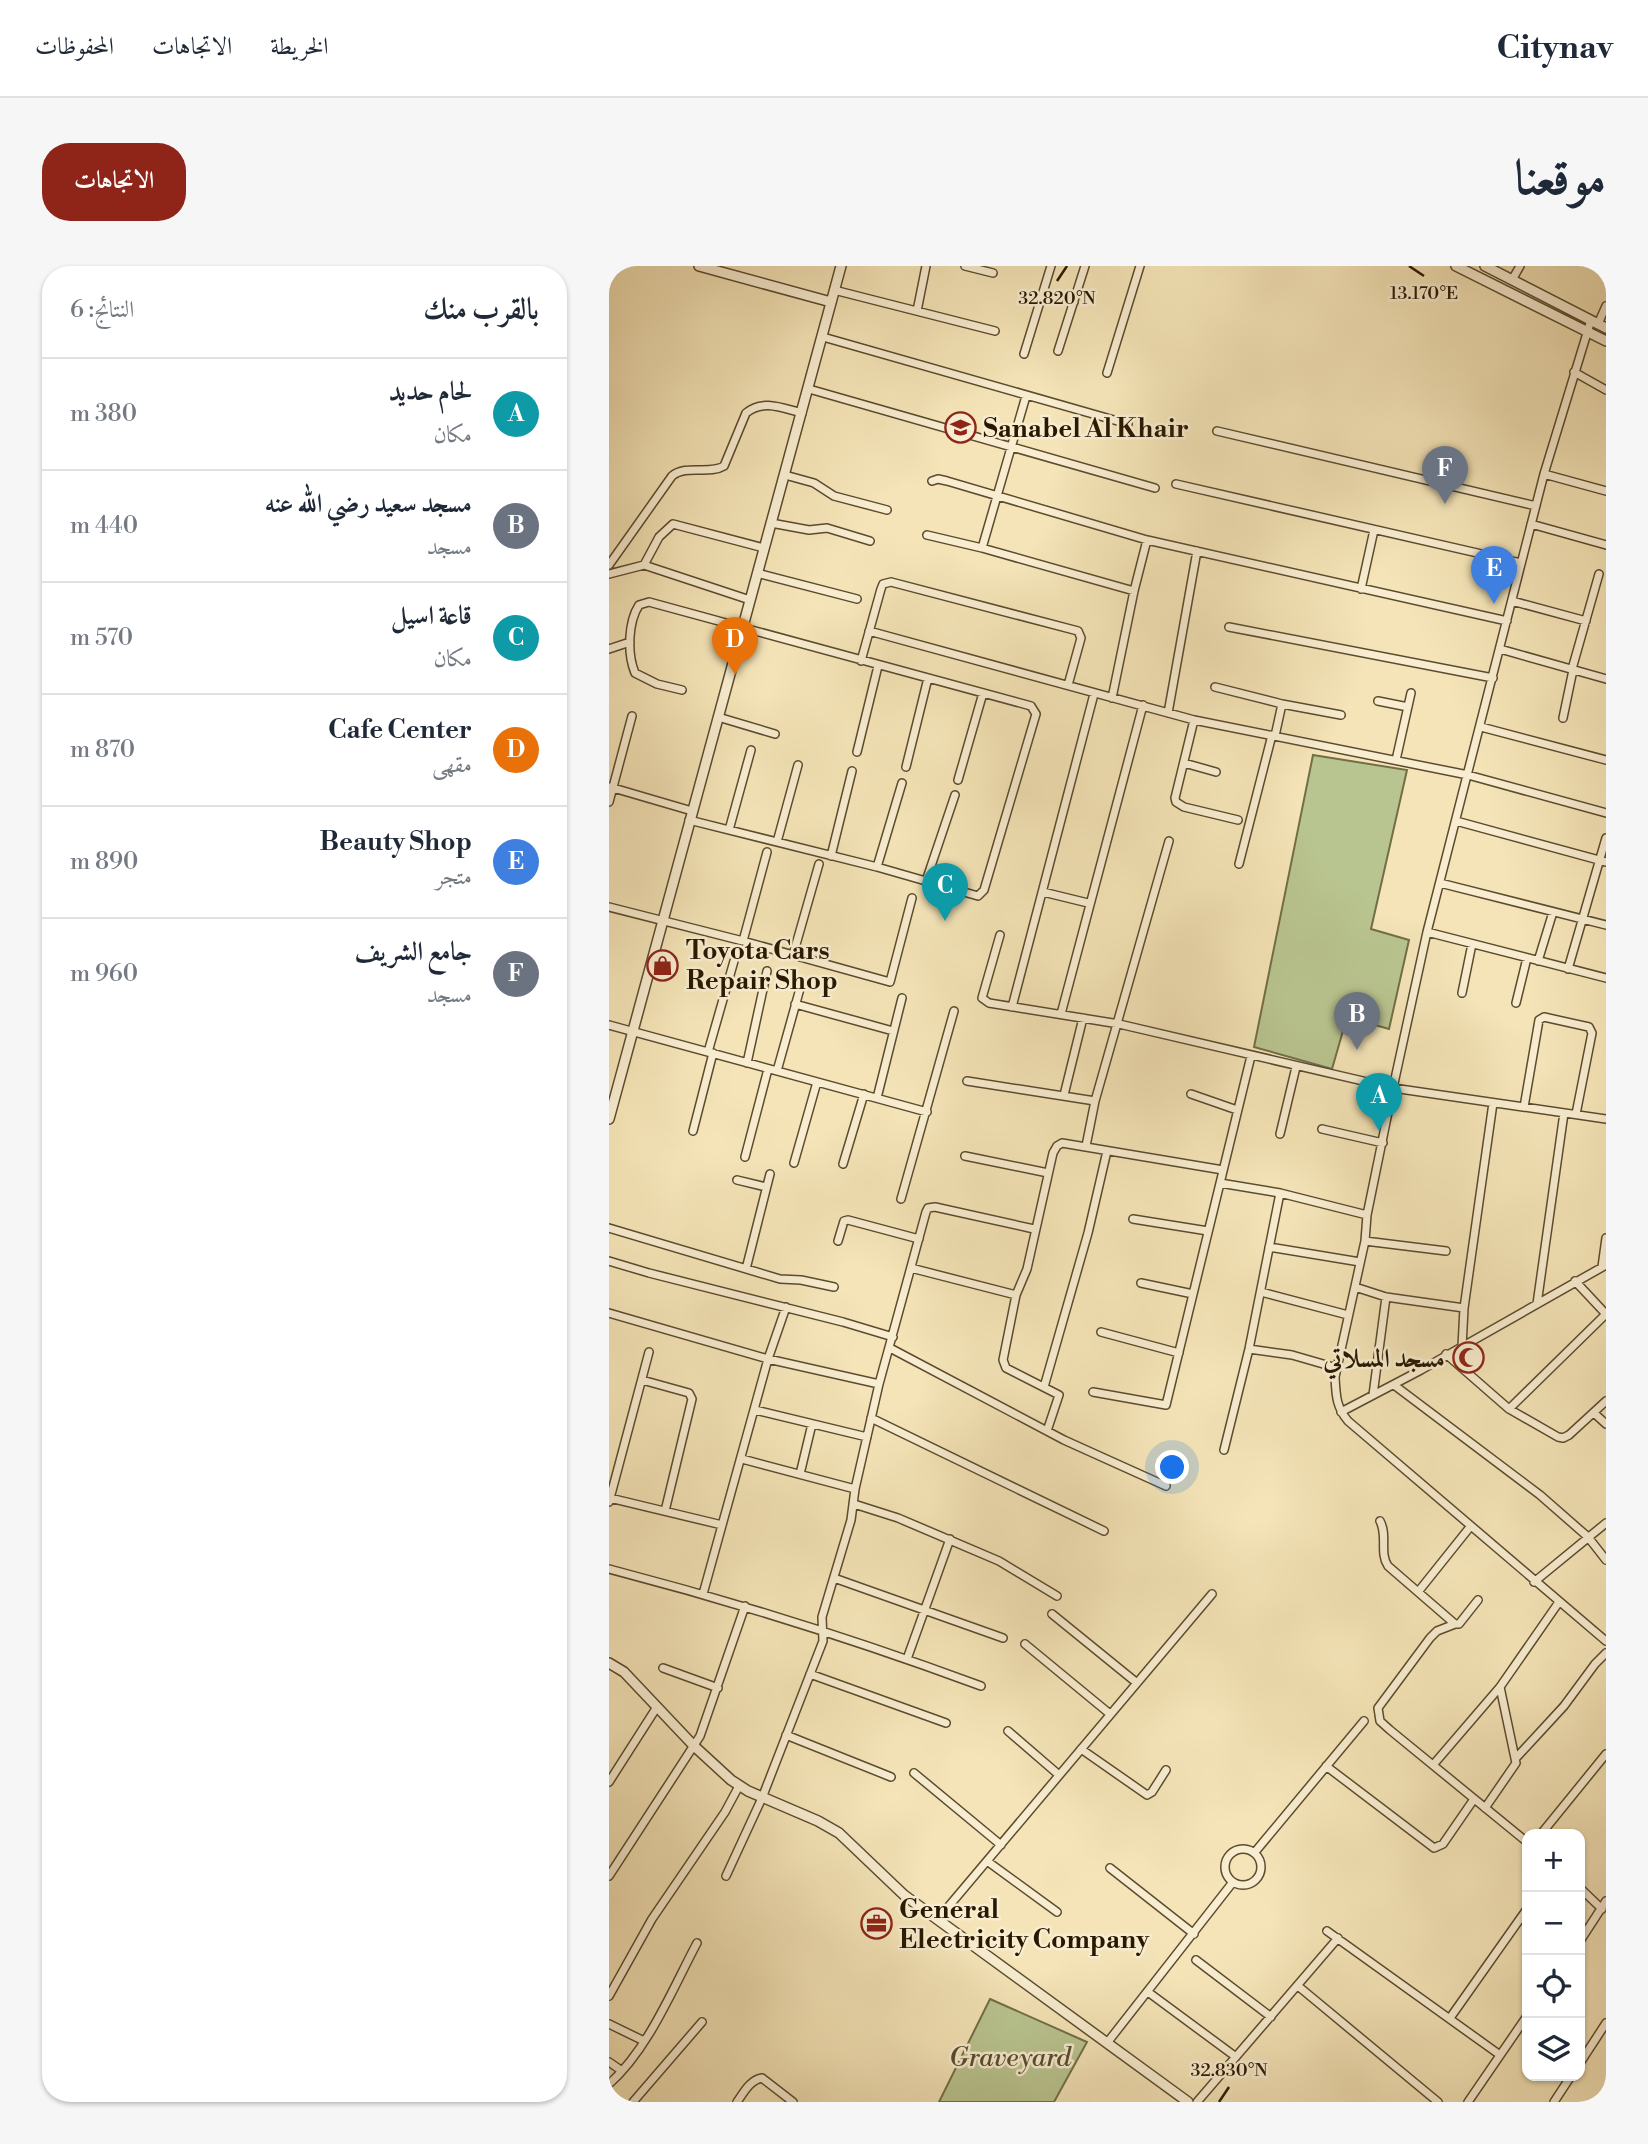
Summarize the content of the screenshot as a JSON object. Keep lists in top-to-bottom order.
{
  "parks": ["Graveyard"],
  "places": {
    "school or university": ["Sanabel Al Khair"],
    "shop": ["Toyota Cars Repair Shop"],
    "mosque": ["مسجد المسلاتي"],
    "office": ["General Electricity Company"]
  },
  "page": {
    "header": "Citynav",
    "nav": ["الخريطة", "الاتجاهات", "المحفوظات"],
    "title": "موقعنا",
    "buttons": "الاتجاهات",
    "heading": ["بالقرب منك", "النتائج: 6"],
    "list": [
      {
        "mark": "A",
        "name": "لحام حديد",
        "note": "مكان",
        "value": "380 m"
      },
      {
        "mark": "B",
        "name": "مسجد سعيد رضي الله عنه",
        "note": "مسجد",
        "value": "440 m"
      },
      {
        "mark": "C",
        "name": "قاعة اسيل",
        "note": "مكان",
        "value": "570 m"
      },
      {
        "mark": "D",
        "name": "Cafe Center",
        "note": "مقهى",
        "value": "870 m"
      },
      {
        "mark": "E",
        "name": "Beauty Shop",
        "note": "متجر",
        "value": "890 m"
      },
      {
        "mark": "F",
        "name": "جامع الشريف",
        "note": "مسجد",
        "value": "960 m"
      }
    ],
    "pins": [
      "F",
      "E",
      "D",
      "C",
      "B",
      "A"
    ],
    "map_buttons": ["+", "−"]
  },
  "coordinates": ["13.170°E", "32.820°N", "32.830°N"]
}
